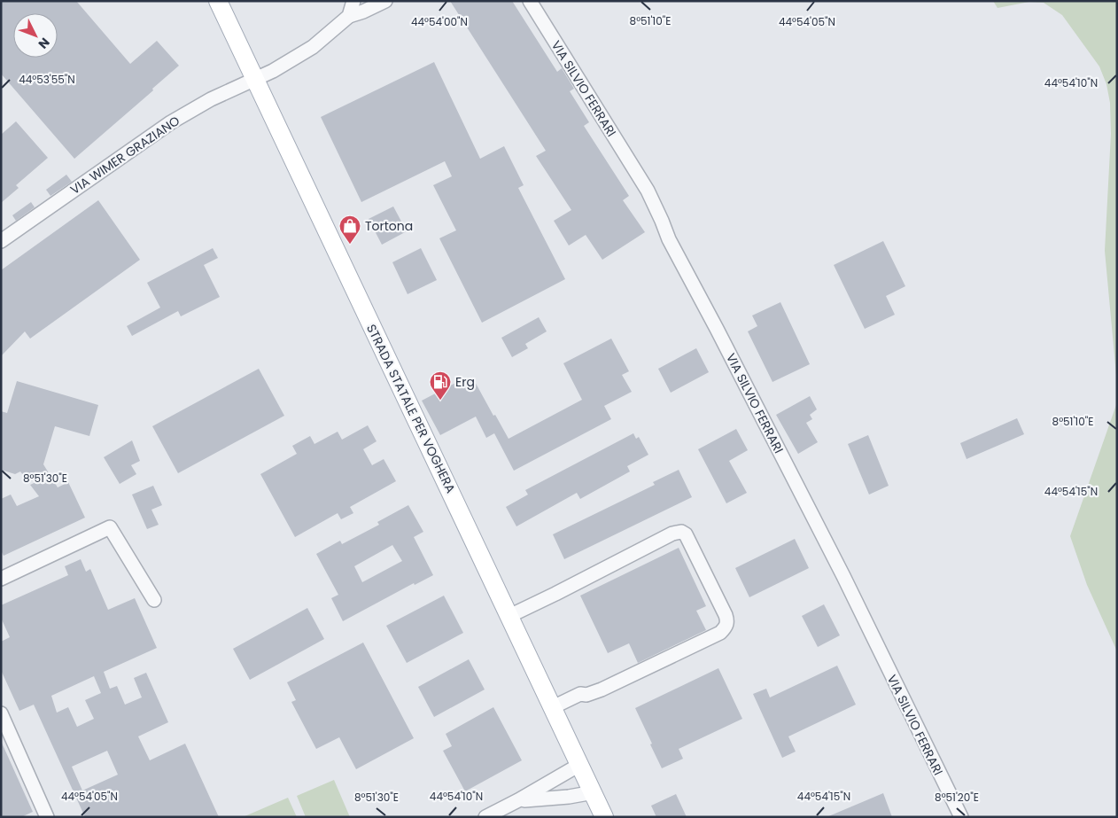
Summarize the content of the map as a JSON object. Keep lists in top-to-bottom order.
{
  "streets": {
    "main road": ["STRADA STATALE PER VOGHERA"],
    "street": ["VIA SILVIO FERRARI", "VIA WIMER GRAZIANO"]
  },
  "crossings": [
    ["VIA WIMER GRAZIANO", "STRADA STATALE PER VOGHERA"]
  ],
  "places": {
    "shop": ["Tortona"],
    "fuel station": ["Erg"]
  },
  "north": "bottom right",
  "coordinates": [
    "8°51'10\"E",
    "44°54'05\"N",
    "44°54'00\"N",
    "44°53'55\"N",
    "44°54'10\"N",
    "8°51'30\"E",
    "44°54'15\"N",
    "8°51'20\"E"
  ]
}
